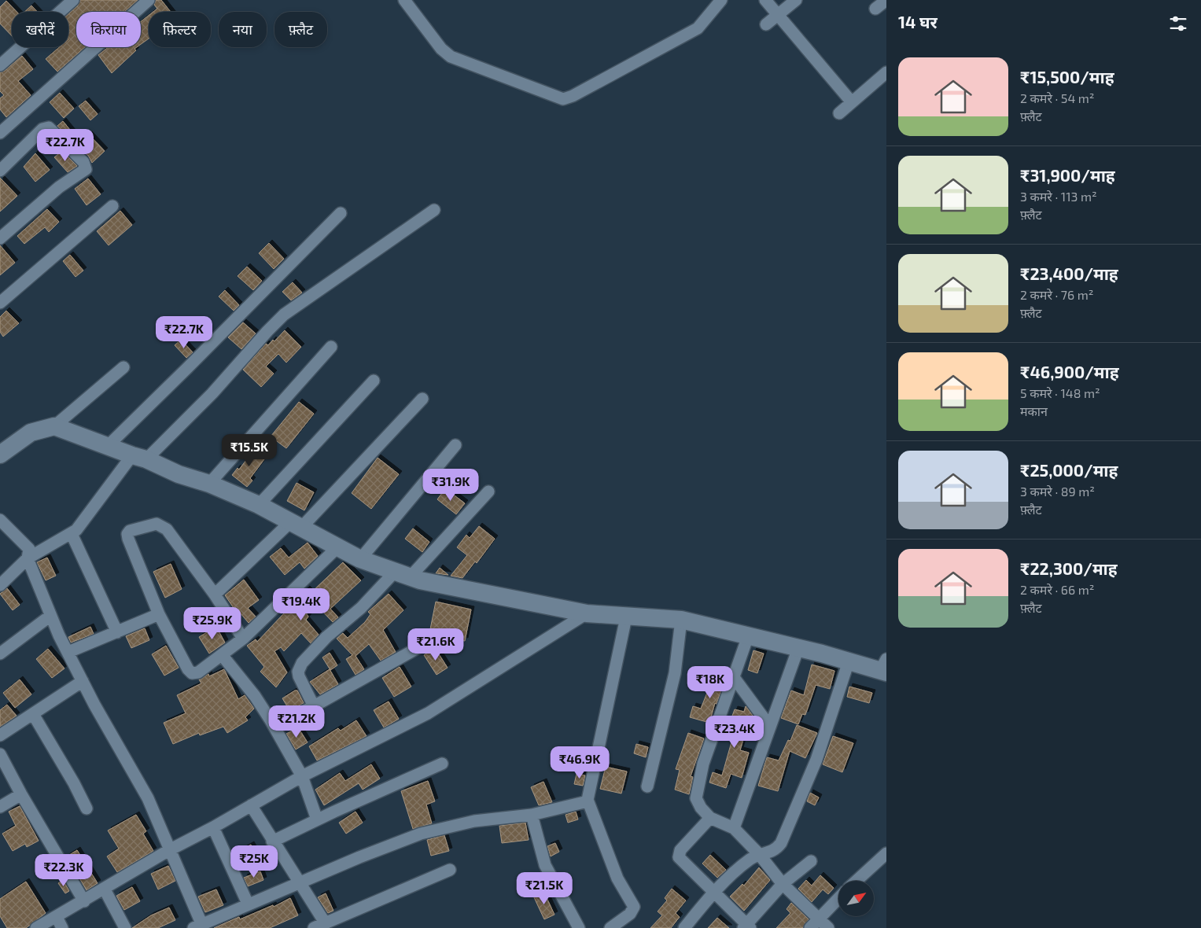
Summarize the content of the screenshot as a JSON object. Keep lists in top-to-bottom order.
{
  "north": "top right",
  "page": {
    "heading": "14 घर",
    "chip": [
      "खरीदें",
      "किराया",
      "फ़िल्टर",
      "नया",
      "फ़्लैट"
    ],
    "list": [
      {
        "name": "₹15,500/माह",
        "note": "2 कमरे · 54 m² · फ़्लैट"
      },
      {
        "name": "₹31,900/माह",
        "note": "3 कमरे · 113 m² · फ़्लैट"
      },
      {
        "name": "₹23,400/माह",
        "note": "2 कमरे · 76 m² · फ़्लैट"
      },
      {
        "name": "₹46,900/माह",
        "note": "5 कमरे · 148 m² · मकान"
      },
      {
        "name": "₹25,000/माह",
        "note": "3 कमरे · 89 m² · फ़्लैट"
      },
      {
        "name": "₹22,300/माह",
        "note": "2 कमरे · 66 m² · फ़्लैट"
      }
    ],
    "price": [
      "₹22.7K",
      "₹22.7K",
      "₹15.5K",
      "₹31.9K",
      "₹19.4K",
      "₹25.9K",
      "₹21.6K",
      "₹18K",
      "₹21.2K",
      "₹23.4K",
      "₹46.9K",
      "₹25K",
      "₹22.3K",
      "₹21.5K"
    ]
  }
}
